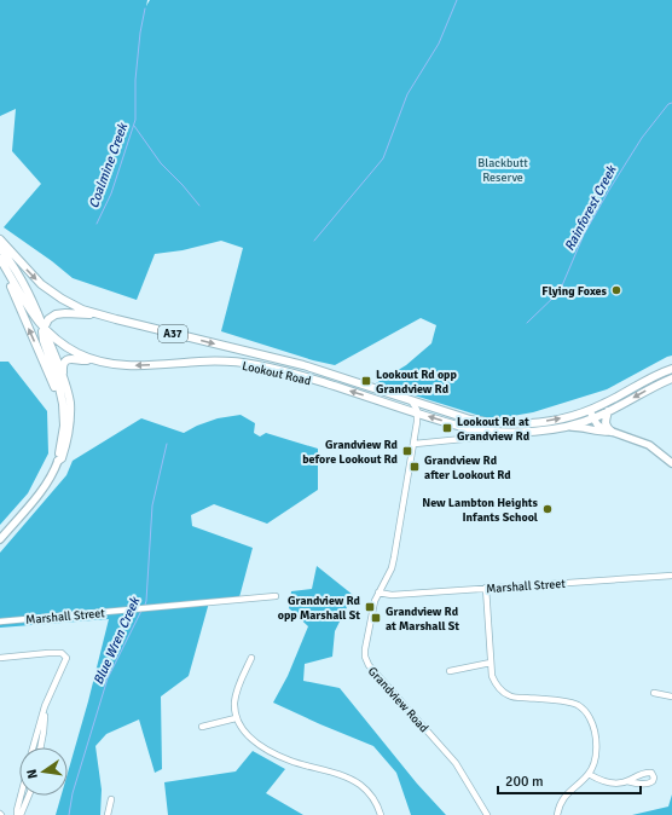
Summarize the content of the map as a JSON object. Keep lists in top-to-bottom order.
{
  "streets": {
    "highway": ["A37", "Lookout Road"],
    "street": ["Marshall Street", "Grandview Road"]
  },
  "crossings": [
    ["A37", "Lookout Road"],
    ["Lookout Road", "Grandview Road"],
    ["Marshall Street", "Grandview Road"]
  ],
  "water": ["Coalmine Creek", "Rainforest Creek", "Blue Wren Creek"],
  "parks": ["Blackbutt Reserve"],
  "places": {
    "other": ["Flying Foxes", "New Lambton Heights Infants School"],
    "transit": [
      "Lookout Rd opp Grandview Rd",
      "Lookout Rd at Grandview Rd",
      "Grandview Rd before Lookout Rd",
      "Grandview Rd after Lookout Rd",
      "Grandview Rd opp Marshall St",
      "Grandview Rd at Marshall St"
    ]
  },
  "scale_bar": "200 m",
  "north": "left"
}
